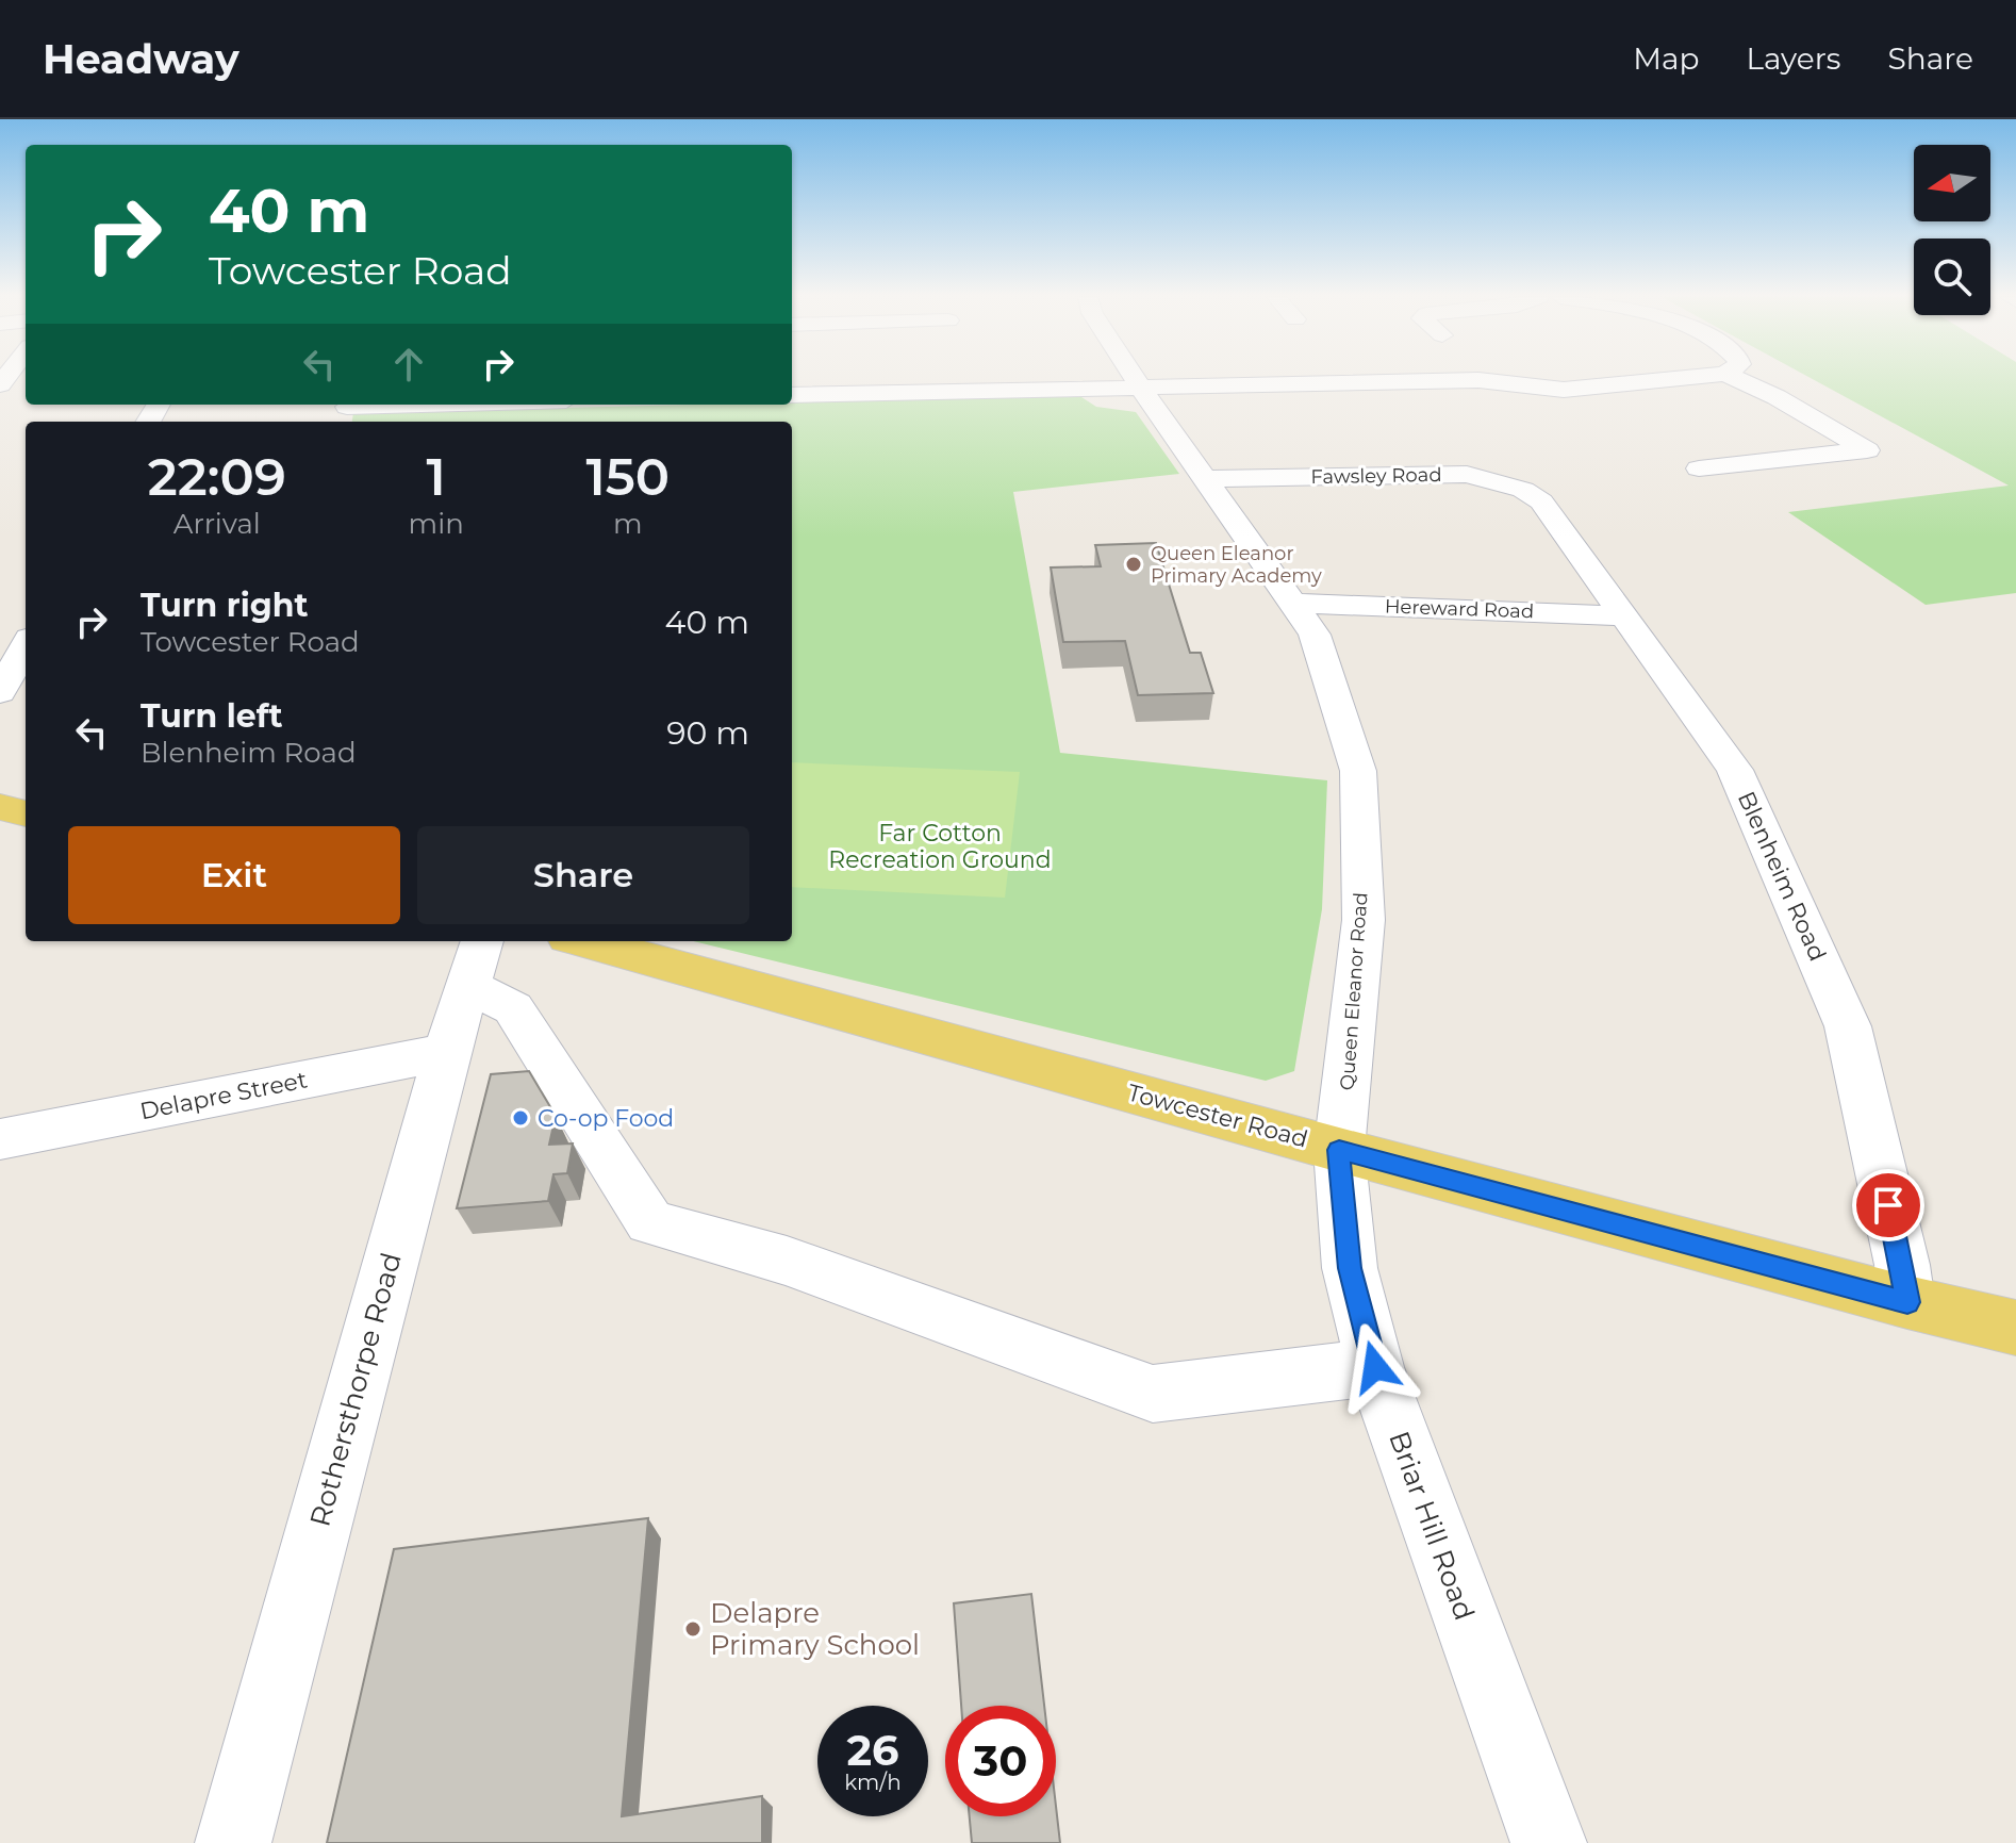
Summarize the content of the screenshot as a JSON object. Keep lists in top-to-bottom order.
{
  "streets": {
    "main road": ["Towcester Road"],
    "street": [
      "Fawsley Road",
      "Hereward Road",
      "Blenheim Road",
      "Queen Eleanor Road",
      "Delapre Street",
      "Rothersthorpe Road",
      "Briar Hill Road"
    ]
  },
  "crossings": [
    ["Fawsley Road", "Blenheim Road"],
    ["Fawsley Road", "Queen Eleanor Road"],
    ["Hereward Road", "Blenheim Road"],
    ["Hereward Road", "Queen Eleanor Road"],
    ["Blenheim Road", "Towcester Road"],
    ["Queen Eleanor Road", "Towcester Road"],
    ["Queen Eleanor Road", "Briar Hill Road"],
    ["Delapre Street", "Rothersthorpe Road"],
    ["Towcester Road", "Briar Hill Road"]
  ],
  "parks": ["Far Cotton Recreation Ground"],
  "places": ["Queen Eleanor Primary Academy", "Co-op Food", "Delapre Primary School"],
  "north": "left",
  "page": {
    "header": "Headway",
    "nav": ["Map", "Layers", "Share"],
    "turn": ["40 m", "Towcester Road"],
    "eta": [
      "22:09",
      "Arrival",
      "1",
      "min",
      "150",
      "m"
    ],
    "list": [
      {
        "name": "Turn right",
        "note": "Towcester Road",
        "value": "40 m"
      },
      {
        "name": "Turn left",
        "note": "Blenheim Road",
        "value": "90 m"
      }
    ],
    "buttons": ["Exit", "Share"],
    "speed": "26 km/h",
    "limit": "30"
  }
}
